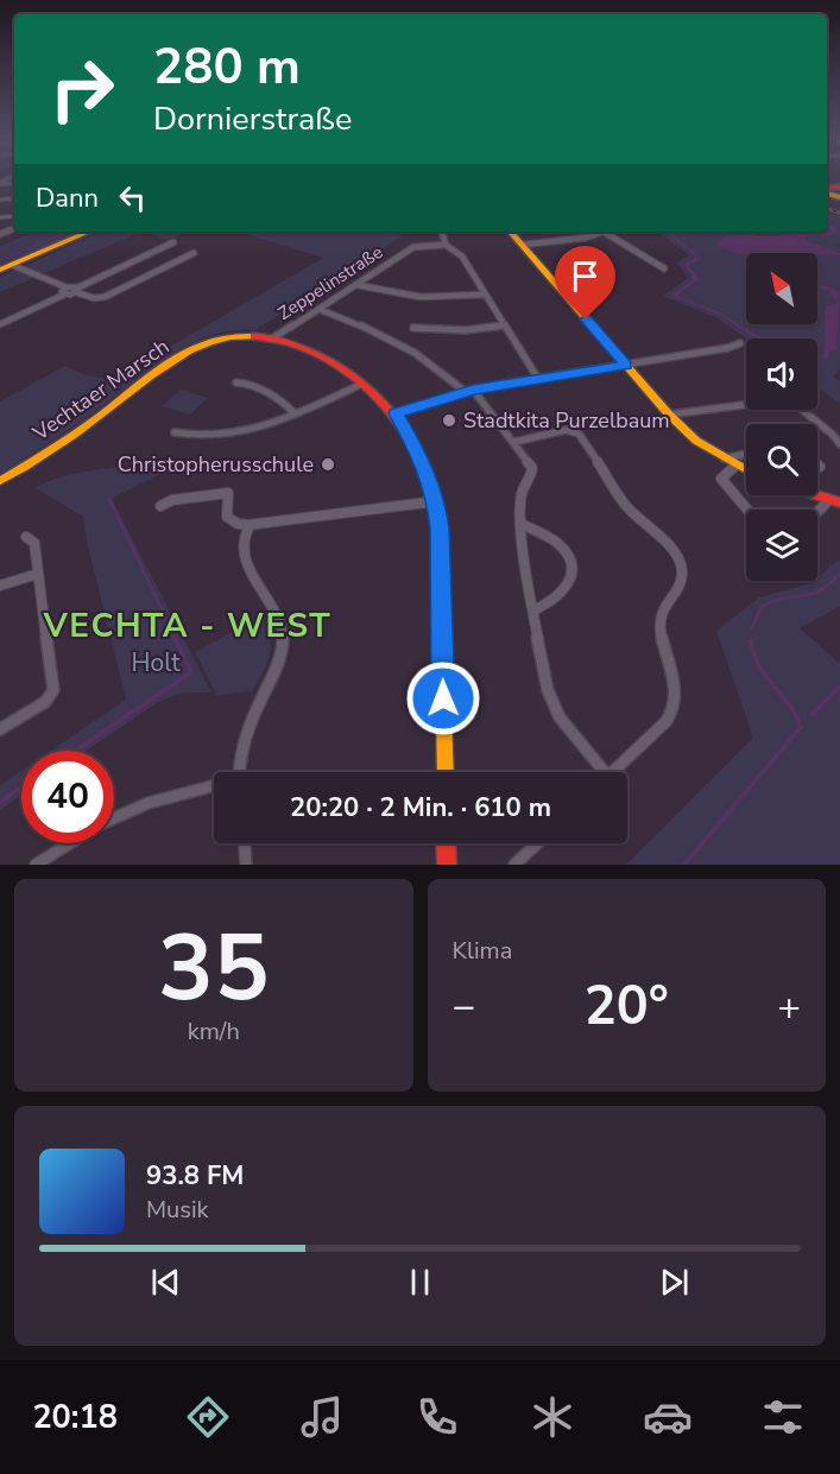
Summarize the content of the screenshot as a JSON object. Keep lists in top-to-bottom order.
{
  "streets": {
    "street": ["Zeppelinstraße", "Vechtaer Marsch"]
  },
  "crossings": [
    ["Zeppelinstraße", "Vechtaer Marsch"]
  ],
  "districts": ["VECHTA - WEST"],
  "parks": ["Holt"],
  "places": ["Stadtkita Purzelbaum", "Christopherusschule"],
  "north": "top left",
  "page": {
    "turn": ["280 m", "Dornierstraße"],
    "then": "Dann",
    "limit": "40",
    "trip": "20:20 · 2 Min. · 610 m",
    "tile": [
      ["35", "km/h"],
      "Klima"
    ],
    "heat": ["−", "20°", "+"],
    "song": ["93.8 FM", "Musik"],
    "tabs": "20:18"
  }
}
